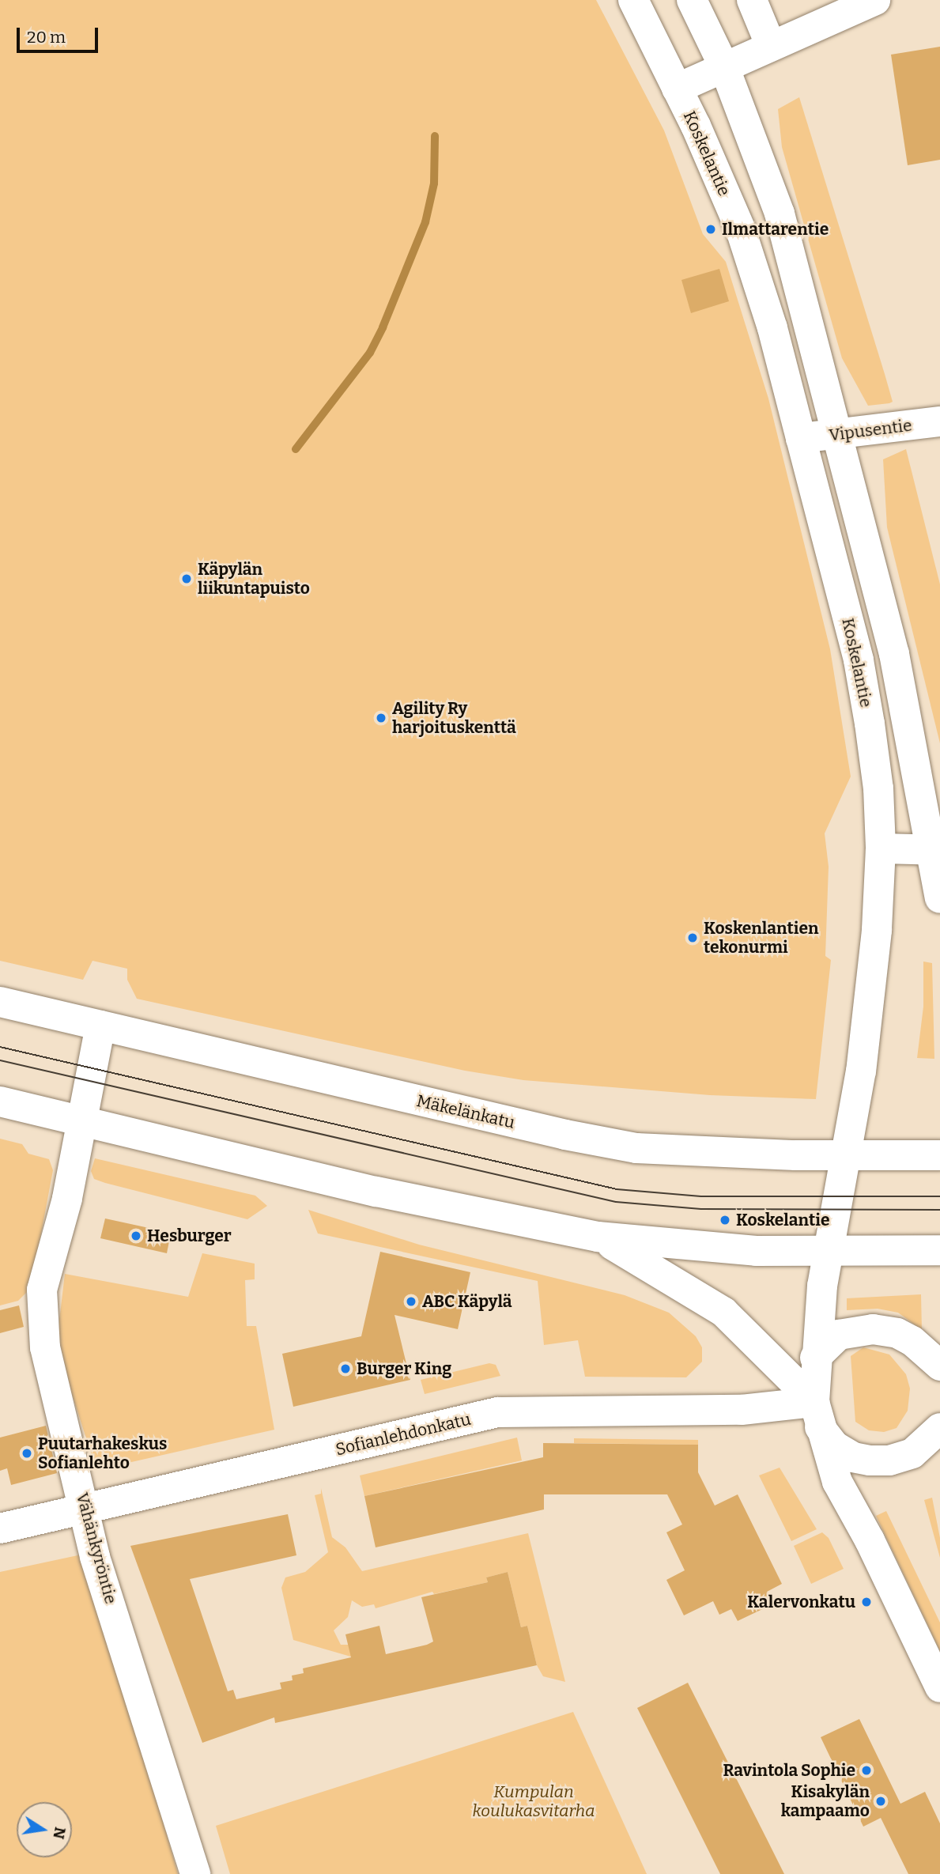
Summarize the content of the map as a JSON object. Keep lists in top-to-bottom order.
{
  "streets": {
    "main road": [
      "Koskelantie",
      "Vipusentie",
      "Mäkelänkatu",
      "Sofianlehdonkatu",
      "Vähänkyröntie"
    ]
  },
  "crossings": [
    ["Koskelantie", "Vipusentie"],
    ["Koskelantie", "Mäkelänkatu"],
    ["Koskelantie", "Sofianlehdonkatu"],
    ["Mäkelänkatu", "Vähänkyröntie"],
    ["Sofianlehdonkatu", "Vähänkyröntie"]
  ],
  "parks": ["Kumpulan koulukasvitarha"],
  "places": [
    "Ilmattarentie",
    "Käpylän liikuntapuisto",
    "Agility Ry harjoituskenttä",
    "Koskenlantien tekonurmi",
    "Koskelantie",
    "Hesburger",
    "ABC Käpylä",
    "Burger King",
    "Puutarhakeskus Sofianlehto",
    "Kalervonkatu",
    "Ravintola Sophie",
    "Kisakylän kampaamo"
  ],
  "scale_bar": "20 m",
  "north": "right"
}
